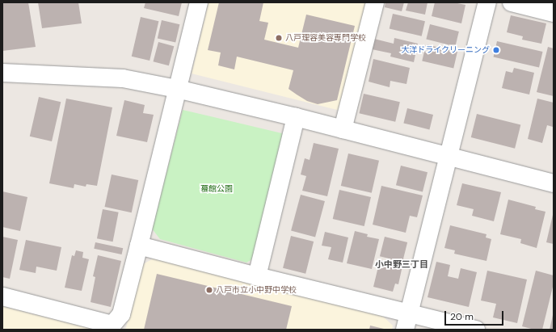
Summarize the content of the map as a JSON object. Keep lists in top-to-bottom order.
{
  "districts": ["小中野三丁目"],
  "parks": ["蟇館公園"],
  "places": ["八戸理容美容専門学校", "大洋ドライクリーニング", "八戸市立小中野中学校"],
  "scale_bar": "20 m"
}
